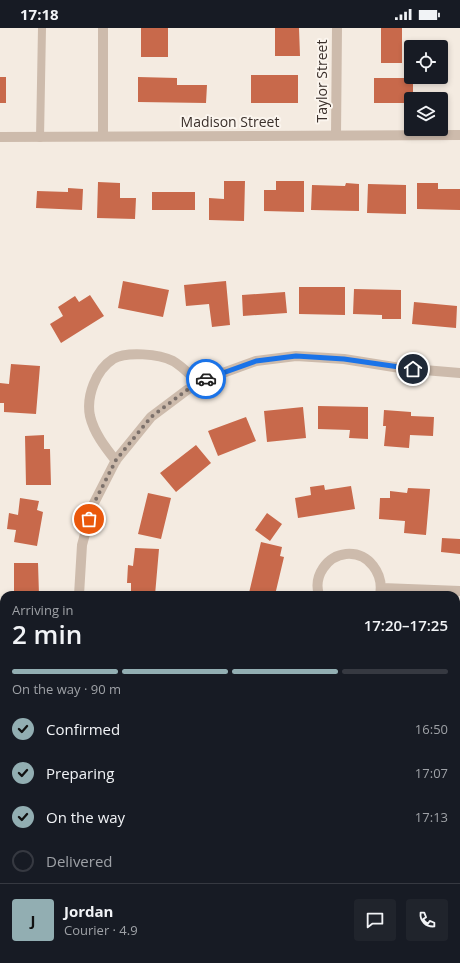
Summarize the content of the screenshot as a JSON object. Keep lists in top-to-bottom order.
{
  "streets": {
    "street": ["Taylor Street", "Madison Street"]
  },
  "crossings": [
    ["Taylor Street", "Madison Street"]
  ],
  "page": {
    "status": "17:18",
    "heading": ["2 min", "Arriving in", "17:20–17:25"],
    "panel": ["Jordan", "Courier · 4.9"],
    "bar": "On the way · 90 m",
    "list": [
      ["Confirmed", "16:50"],
      ["Preparing", "17:07"],
      ["On the way", "17:13"],
      "Delivered"
    ],
    "round": "J"
  }
}
